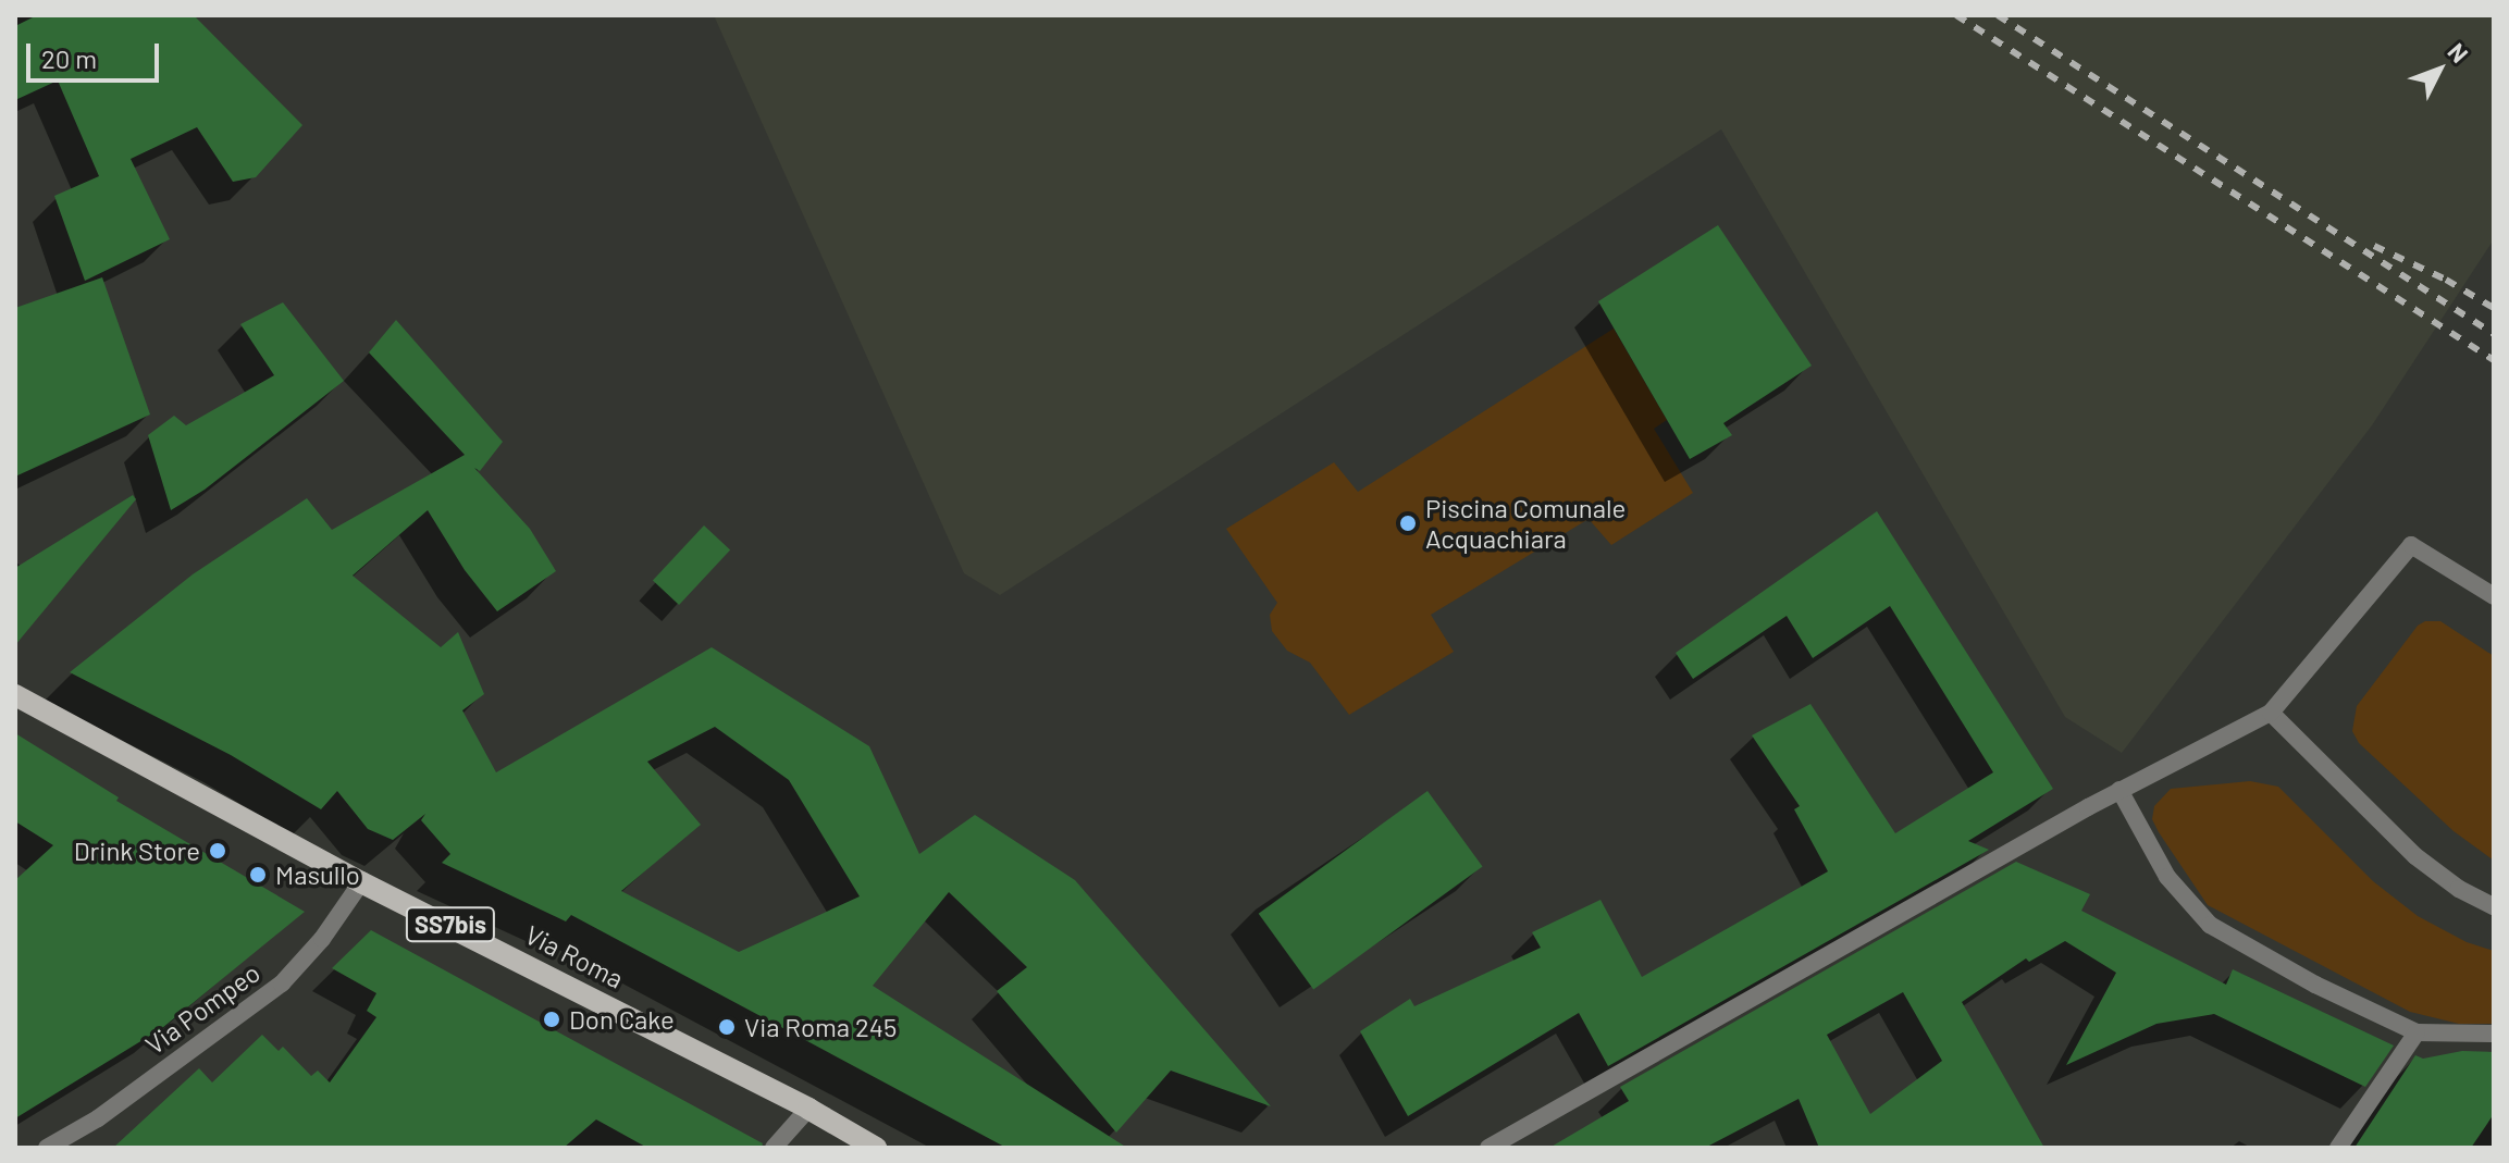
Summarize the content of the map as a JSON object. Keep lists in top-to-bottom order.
{
  "streets": {
    "main road": ["SS7bis", "Via Roma"],
    "street": ["Via Pompeo"]
  },
  "crossings": [
    ["Via Roma", "Via Pompeo"]
  ],
  "places": [
    "Piscina Comunale Acquachiara",
    "Drink Store",
    "Masullo",
    "Don Cake",
    "Via Roma 245"
  ],
  "scale_bar": "20 m",
  "north": "top right"
}
